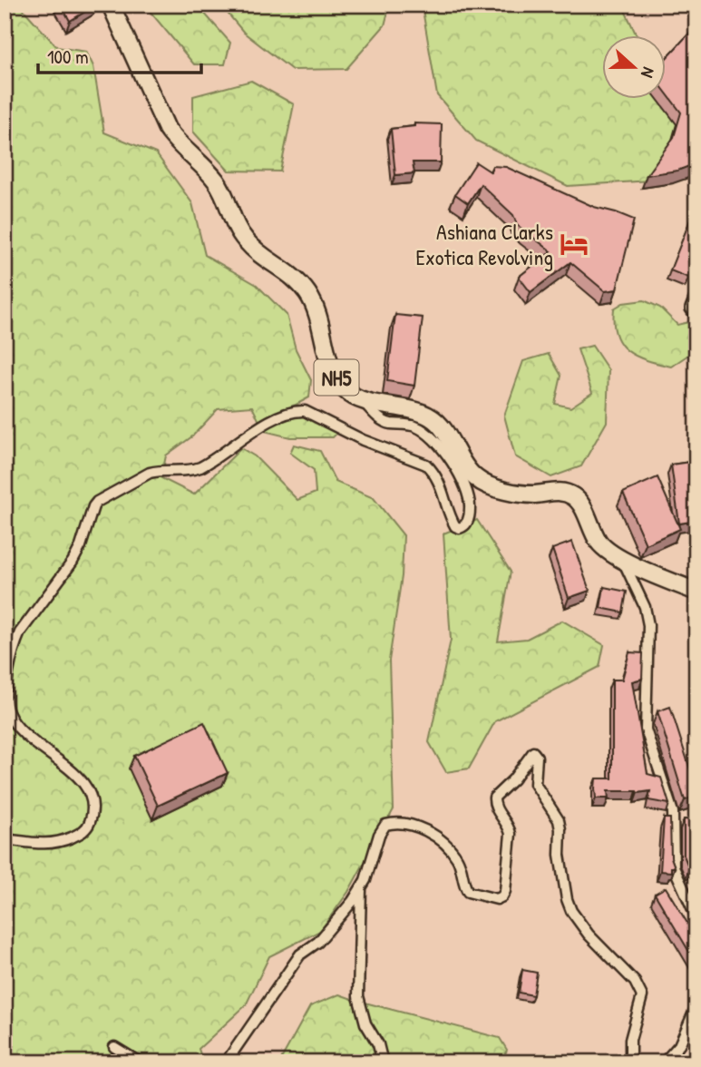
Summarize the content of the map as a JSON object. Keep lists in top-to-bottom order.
{
  "streets": {
    "highway": ["NH5"]
  },
  "places": {
    "hotel": ["Ashiana Clarks Exotica Revolving"]
  },
  "scale_bar": "100 m",
  "north": "right"
}
